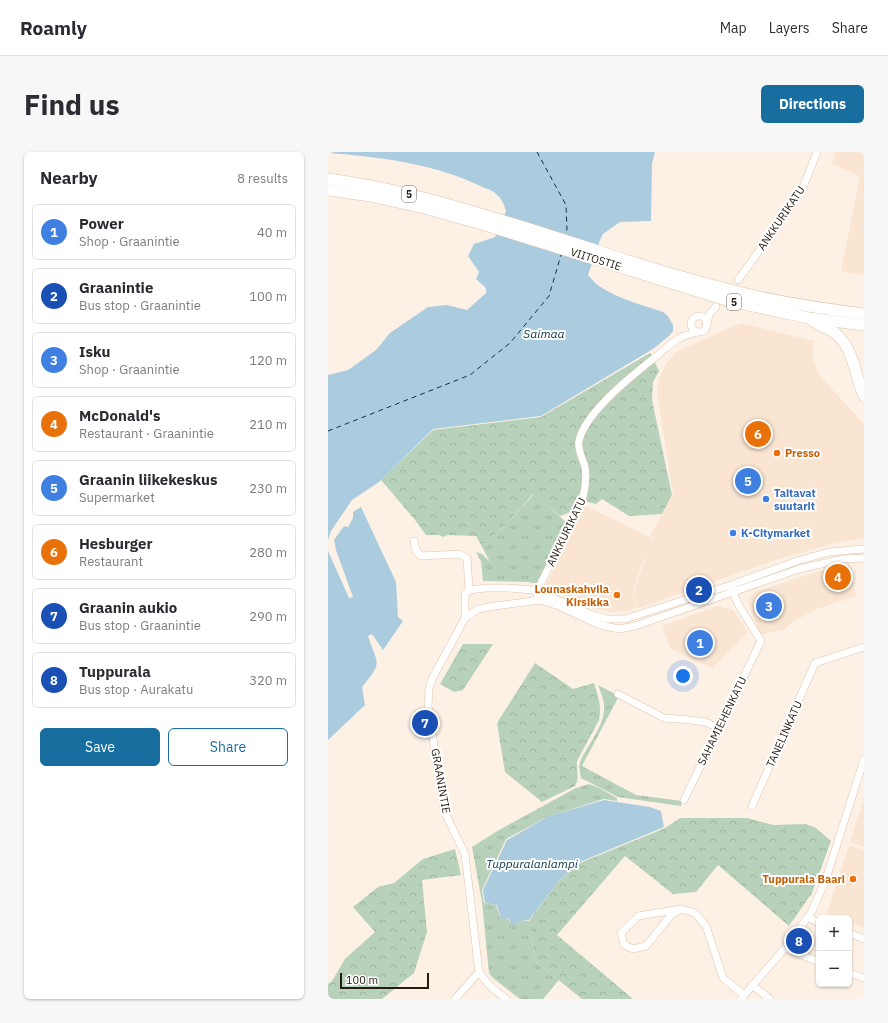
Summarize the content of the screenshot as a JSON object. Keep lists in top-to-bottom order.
{
  "streets": {
    "highway": ["5", "VIITOSTIE"],
    "street": [
      "ANKKURIKATU",
      "SAHAMIEHENKATU",
      "TANELINKATU",
      "GRAANINTIE"
    ]
  },
  "water": ["Saimaa", "Tuppuralanlampi"],
  "places": [
    "Presso",
    "Taitavat suutarit",
    "K-Citymarket",
    "Lounaskahvila Kirsikka",
    "Tuppurala Baari"
  ],
  "scale_bar": "100 m",
  "page": {
    "header": "Roamly",
    "nav": ["Map", "Layers", "Share"],
    "buttons": [
      "Directions",
      ["Save", "Share"]
    ],
    "title": "Find us",
    "heading": ["Nearby", "8 results"],
    "list": [
      {
        "mark": "1",
        "name": "Power",
        "note": "Shop · Graanintie",
        "value": "40 m"
      },
      {
        "mark": "2",
        "name": "Graanintie",
        "note": "Bus stop · Graanintie",
        "value": "100 m"
      },
      {
        "mark": "3",
        "name": "Isku",
        "note": "Shop · Graanintie",
        "value": "120 m"
      },
      {
        "mark": "4",
        "name": "McDonald's",
        "note": "Restaurant · Graanintie",
        "value": "210 m"
      },
      {
        "mark": "5",
        "name": "Graanin liikekeskus",
        "note": "Supermarket",
        "value": "230 m"
      },
      {
        "mark": "6",
        "name": "Hesburger",
        "note": "Restaurant",
        "value": "280 m"
      },
      {
        "mark": "7",
        "name": "Graanin aukio",
        "note": "Bus stop · Graanintie",
        "value": "290 m"
      },
      {
        "mark": "8",
        "name": "Tuppurala",
        "note": "Bus stop · Aurakatu",
        "value": "320 m"
      }
    ],
    "pins": [
      "6",
      "5",
      "4",
      "2",
      "3",
      "1",
      "7",
      "8"
    ],
    "map_buttons": ["+", "−"],
    "scale": "100 m"
  }
}
